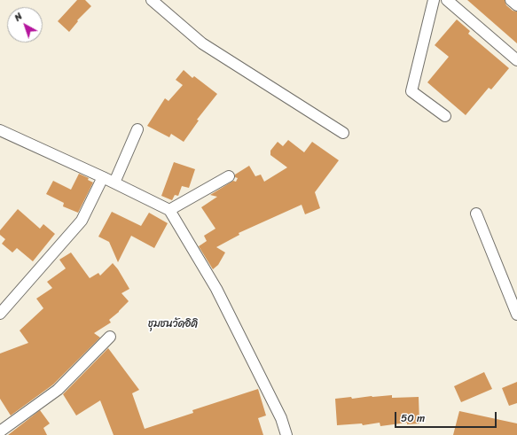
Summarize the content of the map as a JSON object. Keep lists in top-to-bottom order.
{
  "districts": ["ชุมชนวัดอิติ"],
  "scale_bar": "50 m",
  "north": "top left"
}
